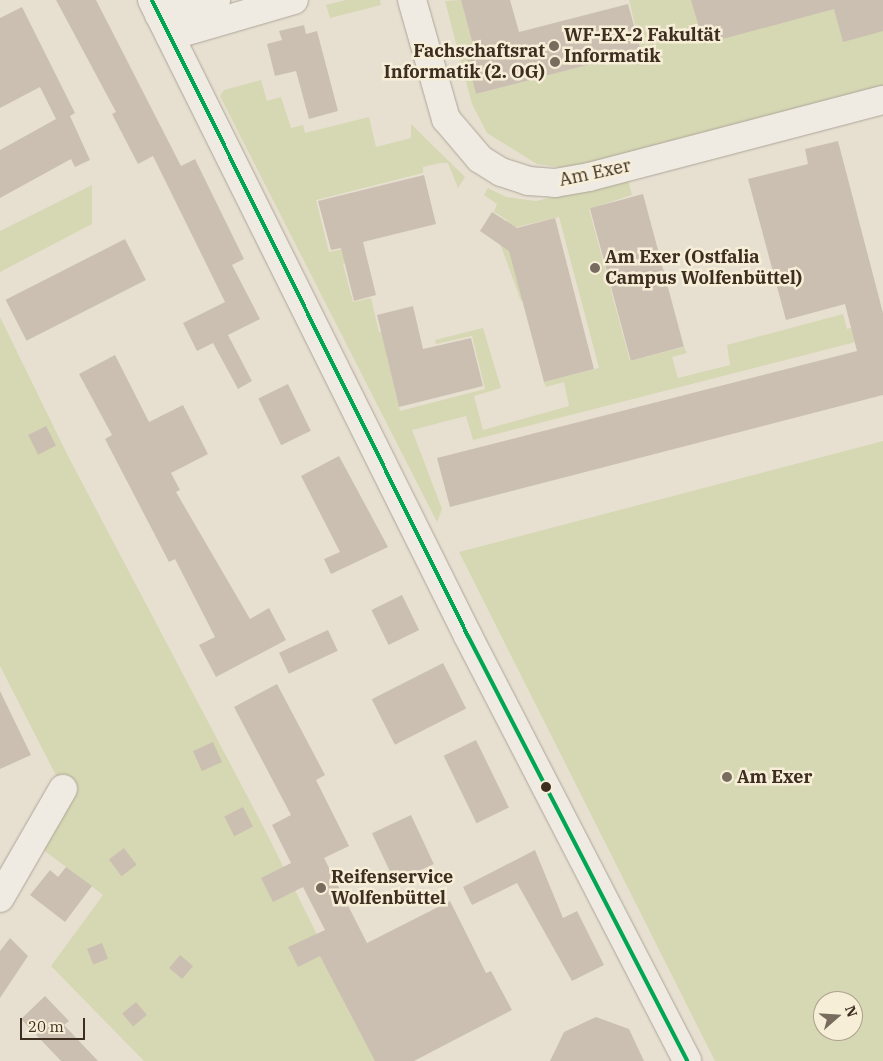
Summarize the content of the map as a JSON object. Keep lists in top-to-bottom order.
{
  "streets": {
    "street": ["Am Exer"]
  },
  "places": [
    "WF-EX-2 Fakultät Informatik",
    "Fachschaftsrat Informatik (2. OG)",
    "Am Exer (Ostfalia Campus Wolfenbüttel)",
    "Am Exer",
    "Reifenservice Wolfenbüttel"
  ],
  "scale_bar": "20 m",
  "north": "right"
}
